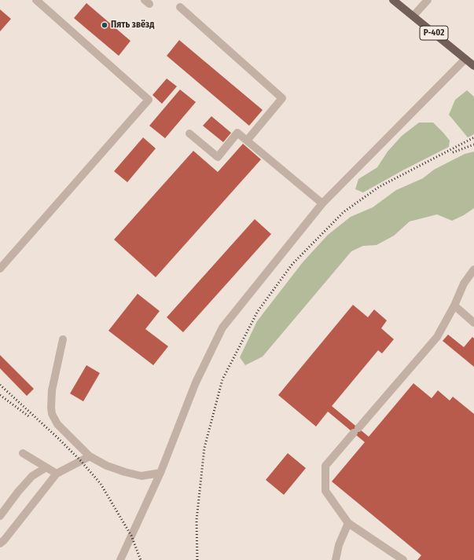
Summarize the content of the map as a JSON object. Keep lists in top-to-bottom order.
{
  "streets": {
    "main road": ["Р-402"]
  },
  "places": ["Пять звёзд"]
}
